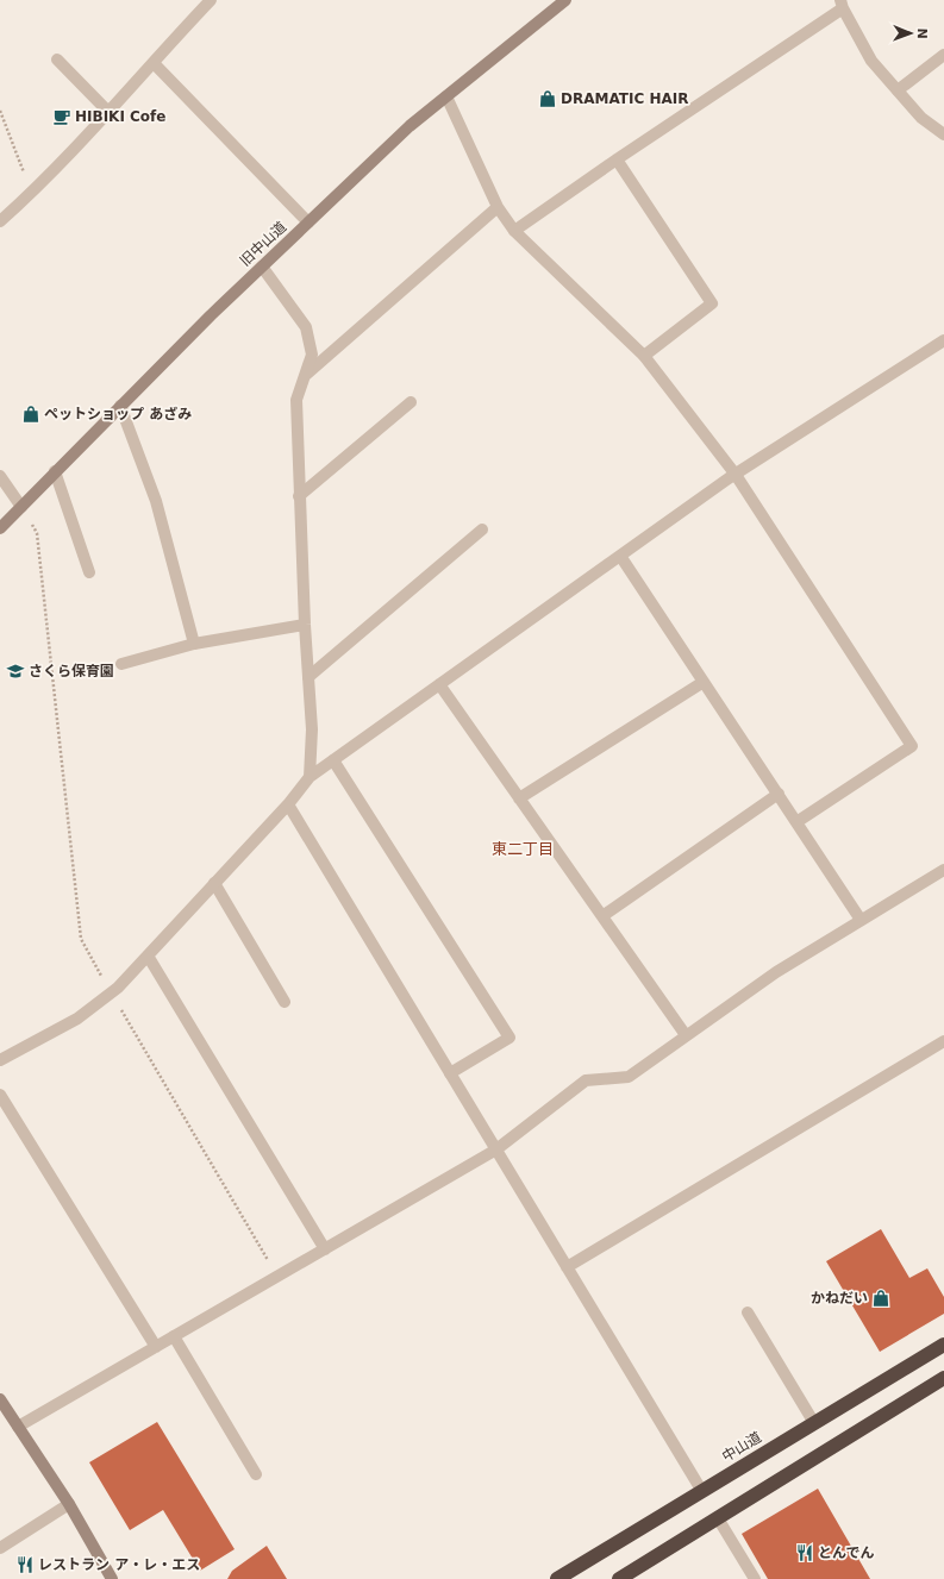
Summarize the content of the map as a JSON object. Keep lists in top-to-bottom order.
{
  "streets": {
    "highway": ["中山道"],
    "main road": ["旧中山道"]
  },
  "districts": ["東二丁目"],
  "places": {
    "shop": ["DRAMATIC HAIR", "ペットショップ あざみ", "かねだい"],
    "cafe": ["HIBIKI Cofe"],
    "school or university": ["さくら保育園"],
    "restaurant": ["とんでん", "レストラン ア・レ・エス"]
  },
  "north": "right"
}
